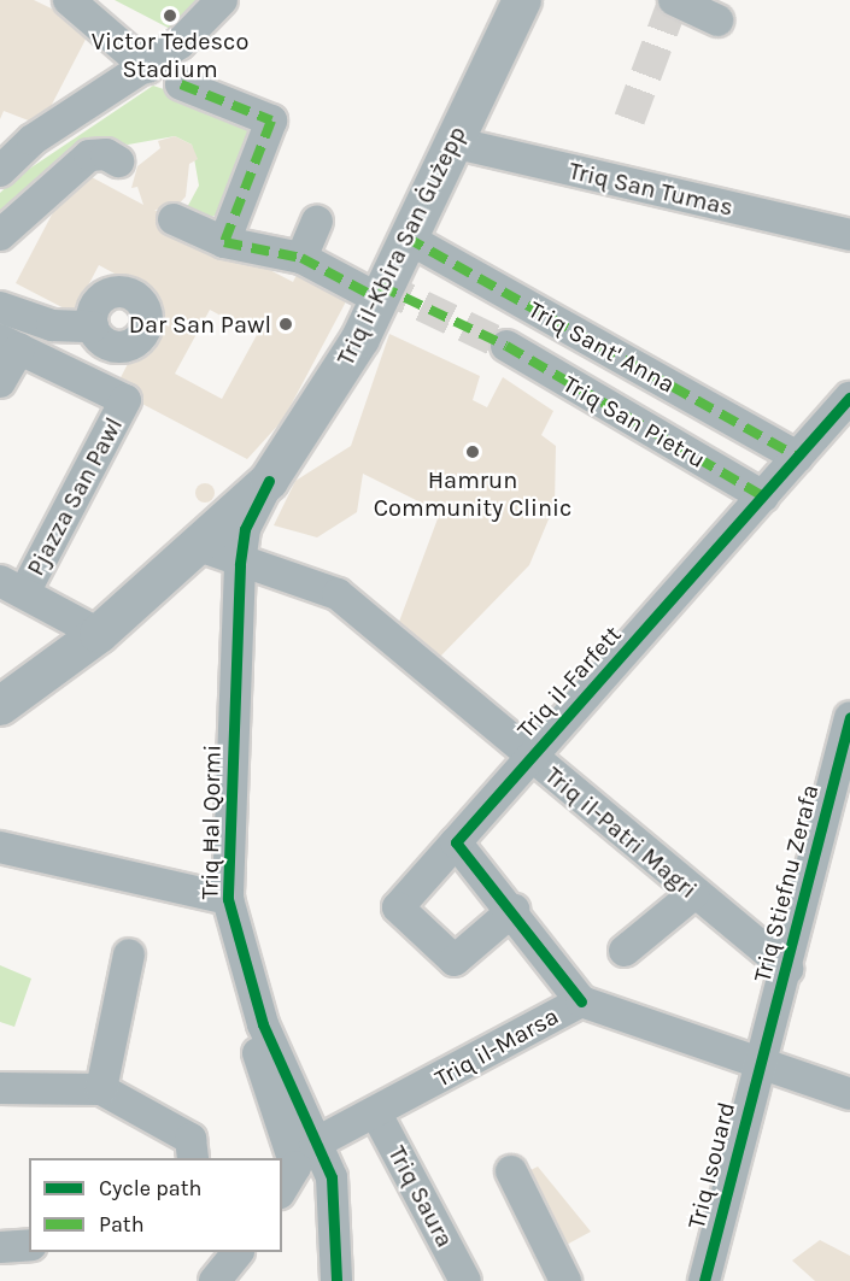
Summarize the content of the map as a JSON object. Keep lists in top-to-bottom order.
{
  "streets": {
    "main road": ["Triq il-Kbira San Ġużepp"],
    "street": [
      "Triq San Tumas",
      "Triq Sant' Anna",
      "Triq San Pietru",
      "Pjazza San Pawl",
      "Triq il-Farfett",
      "Triq Ħal Qormi",
      "Triq il-Patri Magri",
      "Triq Stiefnu Zerafa",
      "Triq il-Marsa",
      "Triq Isouard",
      "Triq Saura"
    ]
  },
  "crossings": [
    ["Triq San Tumas", "Triq il-Kbira San Ġużepp"],
    ["Triq il-Kbira San Ġużepp", "Triq Sant' Anna"],
    ["Triq il-Kbira San Ġużepp", "Triq Ħal Qormi"],
    ["Triq il-Kbira San Ġużepp", "Triq il-Patri Magri"],
    ["Triq Sant' Anna", "Triq il-Farfett"],
    ["Triq San Pietru", "Triq il-Farfett"],
    ["Triq il-Farfett", "Triq il-Patri Magri"],
    ["Triq Ħal Qormi", "Triq il-Patri Magri"],
    ["Triq Ħal Qormi", "Triq il-Marsa"],
    ["Triq il-Patri Magri", "Triq Stiefnu Zerafa"],
    ["Triq Stiefnu Zerafa", "Triq il-Marsa"],
    ["Triq Stiefnu Zerafa", "Triq Isouard"],
    ["Triq il-Marsa", "Triq Isouard"],
    ["Triq il-Marsa", "Triq Saura"]
  ],
  "places": ["Victor Tedesco Stadium", "Dar San Pawl", "Ħamrun Community Clinic"],
  "legend": ["Cycle path", "Path"]
}
